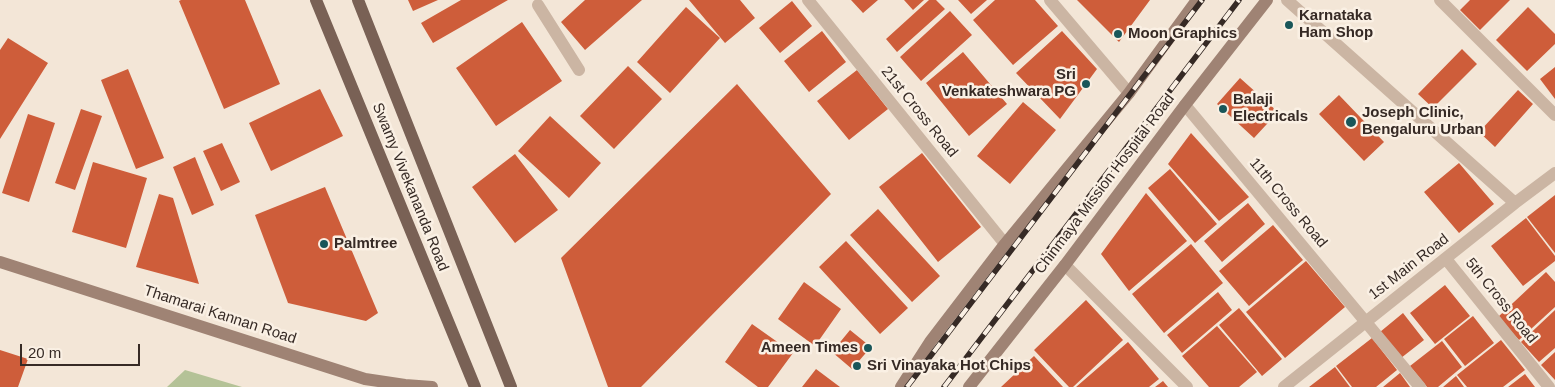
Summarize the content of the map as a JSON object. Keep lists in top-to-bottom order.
{
  "streets": {
    "main road": ["Chinmaya Mission Hospital Road", "Swamy Vivekananda Road", "Thamarai Kannan Road"],
    "street": [
      "21st Cross Road",
      "11th Cross Road",
      "1st Main Road",
      "5th Cross Road"
    ]
  },
  "crossings": [
    ["Chinmaya Mission Hospital Road", "11th Cross Road"],
    ["11th Cross Road", "1st Main Road"],
    ["1st Main Road", "5th Cross Road"]
  ],
  "places": [
    "Karnataka Ham Shop",
    "Moon Graphics",
    "Sri Venkateshwara PG",
    "Balaji Electricals",
    "Joseph Clinic, Bengaluru Urban",
    "Palmtree",
    "Ameen Times",
    "Sri Vinayaka Hot Chips"
  ],
  "scale_bar": "20 m"
}
